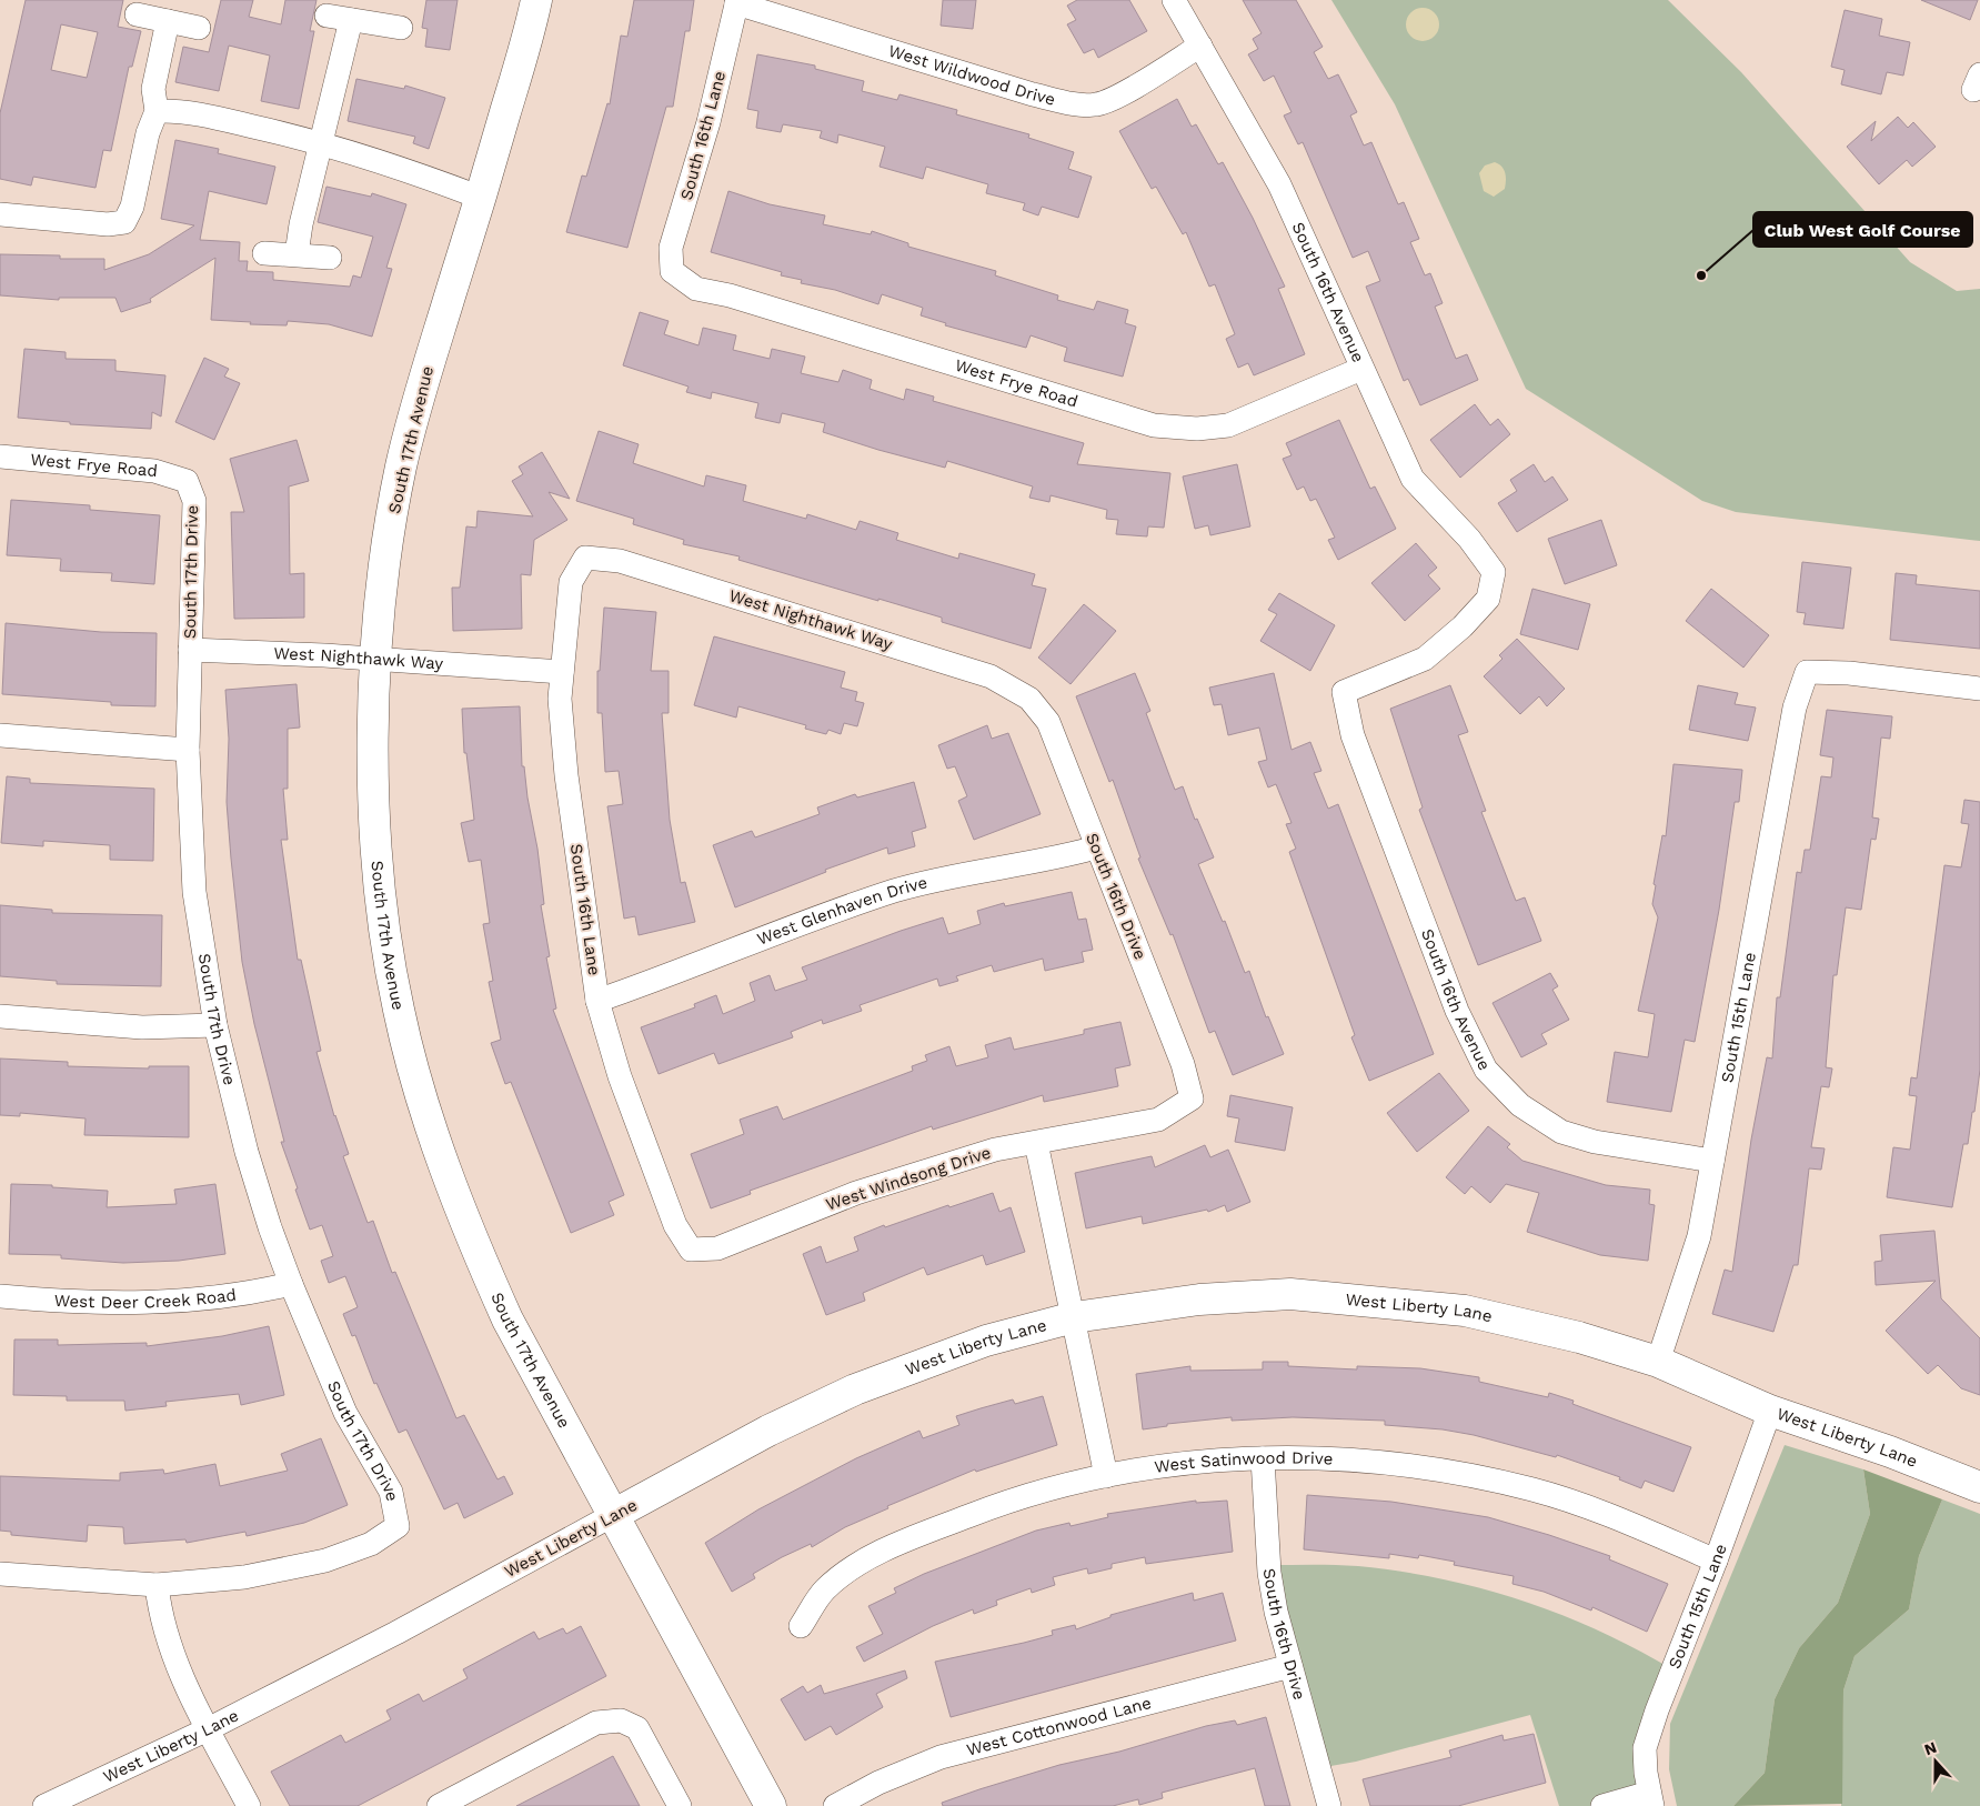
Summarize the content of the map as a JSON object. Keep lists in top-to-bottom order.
{
  "streets": {
    "main road": ["South 17th Avenue", "West Liberty Lane"],
    "street": [
      "West Wildwood Drive",
      "South 16th Lane",
      "South 16th Avenue",
      "West Frye Road",
      "South 17th Drive",
      "West Nighthawk Way",
      "South 16th Drive",
      "West Glenhaven Drive",
      "South 15th Lane",
      "West Windsong Drive",
      "West Deer Creek Road",
      "West Satinwood Drive",
      "West Cottonwood Lane"
    ]
  },
  "crossings": [
    ["West Wildwood Drive", "South 16th Lane"],
    ["West Wildwood Drive", "South 16th Avenue"],
    ["South 16th Lane", "West Frye Road"],
    ["South 16th Lane", "West Nighthawk Way"],
    ["South 16th Lane", "West Glenhaven Drive"],
    ["South 16th Lane", "West Windsong Drive"],
    ["South 16th Avenue", "West Frye Road"],
    ["South 16th Avenue", "South 15th Lane"],
    ["West Frye Road", "South 17th Drive"],
    ["South 17th Avenue", "West Nighthawk Way"],
    ["South 17th Avenue", "West Liberty Lane"],
    ["South 17th Drive", "West Nighthawk Way"],
    ["South 17th Drive", "West Deer Creek Road"],
    ["West Nighthawk Way", "South 16th Drive"],
    ["South 16th Drive", "West Glenhaven Drive"],
    ["South 16th Drive", "West Windsong Drive"],
    ["South 16th Drive", "West Satinwood Drive"],
    ["South 16th Drive", "West Cottonwood Lane"],
    ["South 15th Lane", "West Liberty Lane"],
    ["South 15th Lane", "West Satinwood Drive"]
  ],
  "places": ["Club West Golf Course"],
  "north": "top"
}
